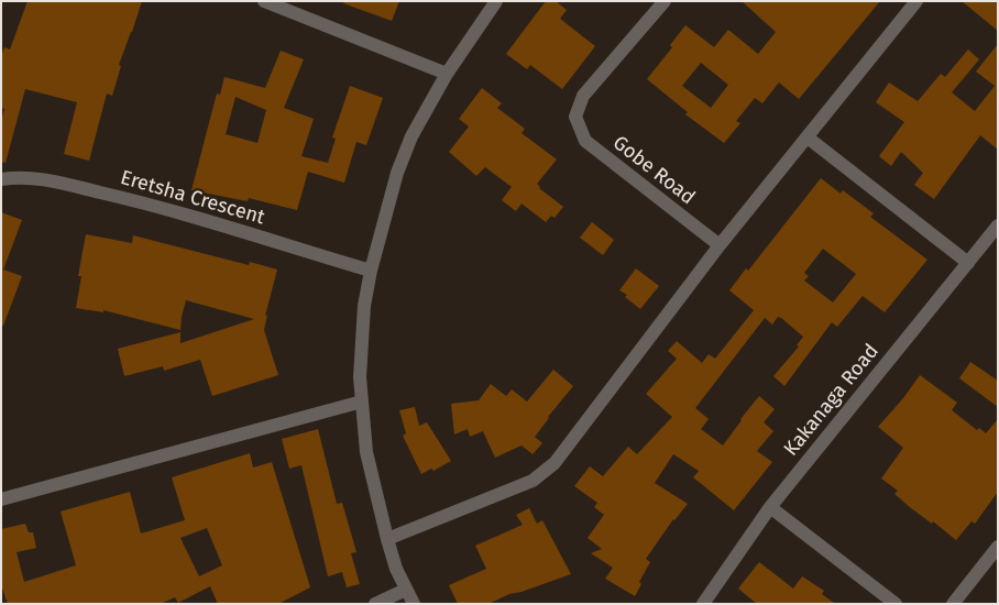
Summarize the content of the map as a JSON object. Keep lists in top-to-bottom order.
{
  "streets": {
    "street": ["Gobe Road", "Eretsha Crescent", "Kakanaga Road"]
  }
}
